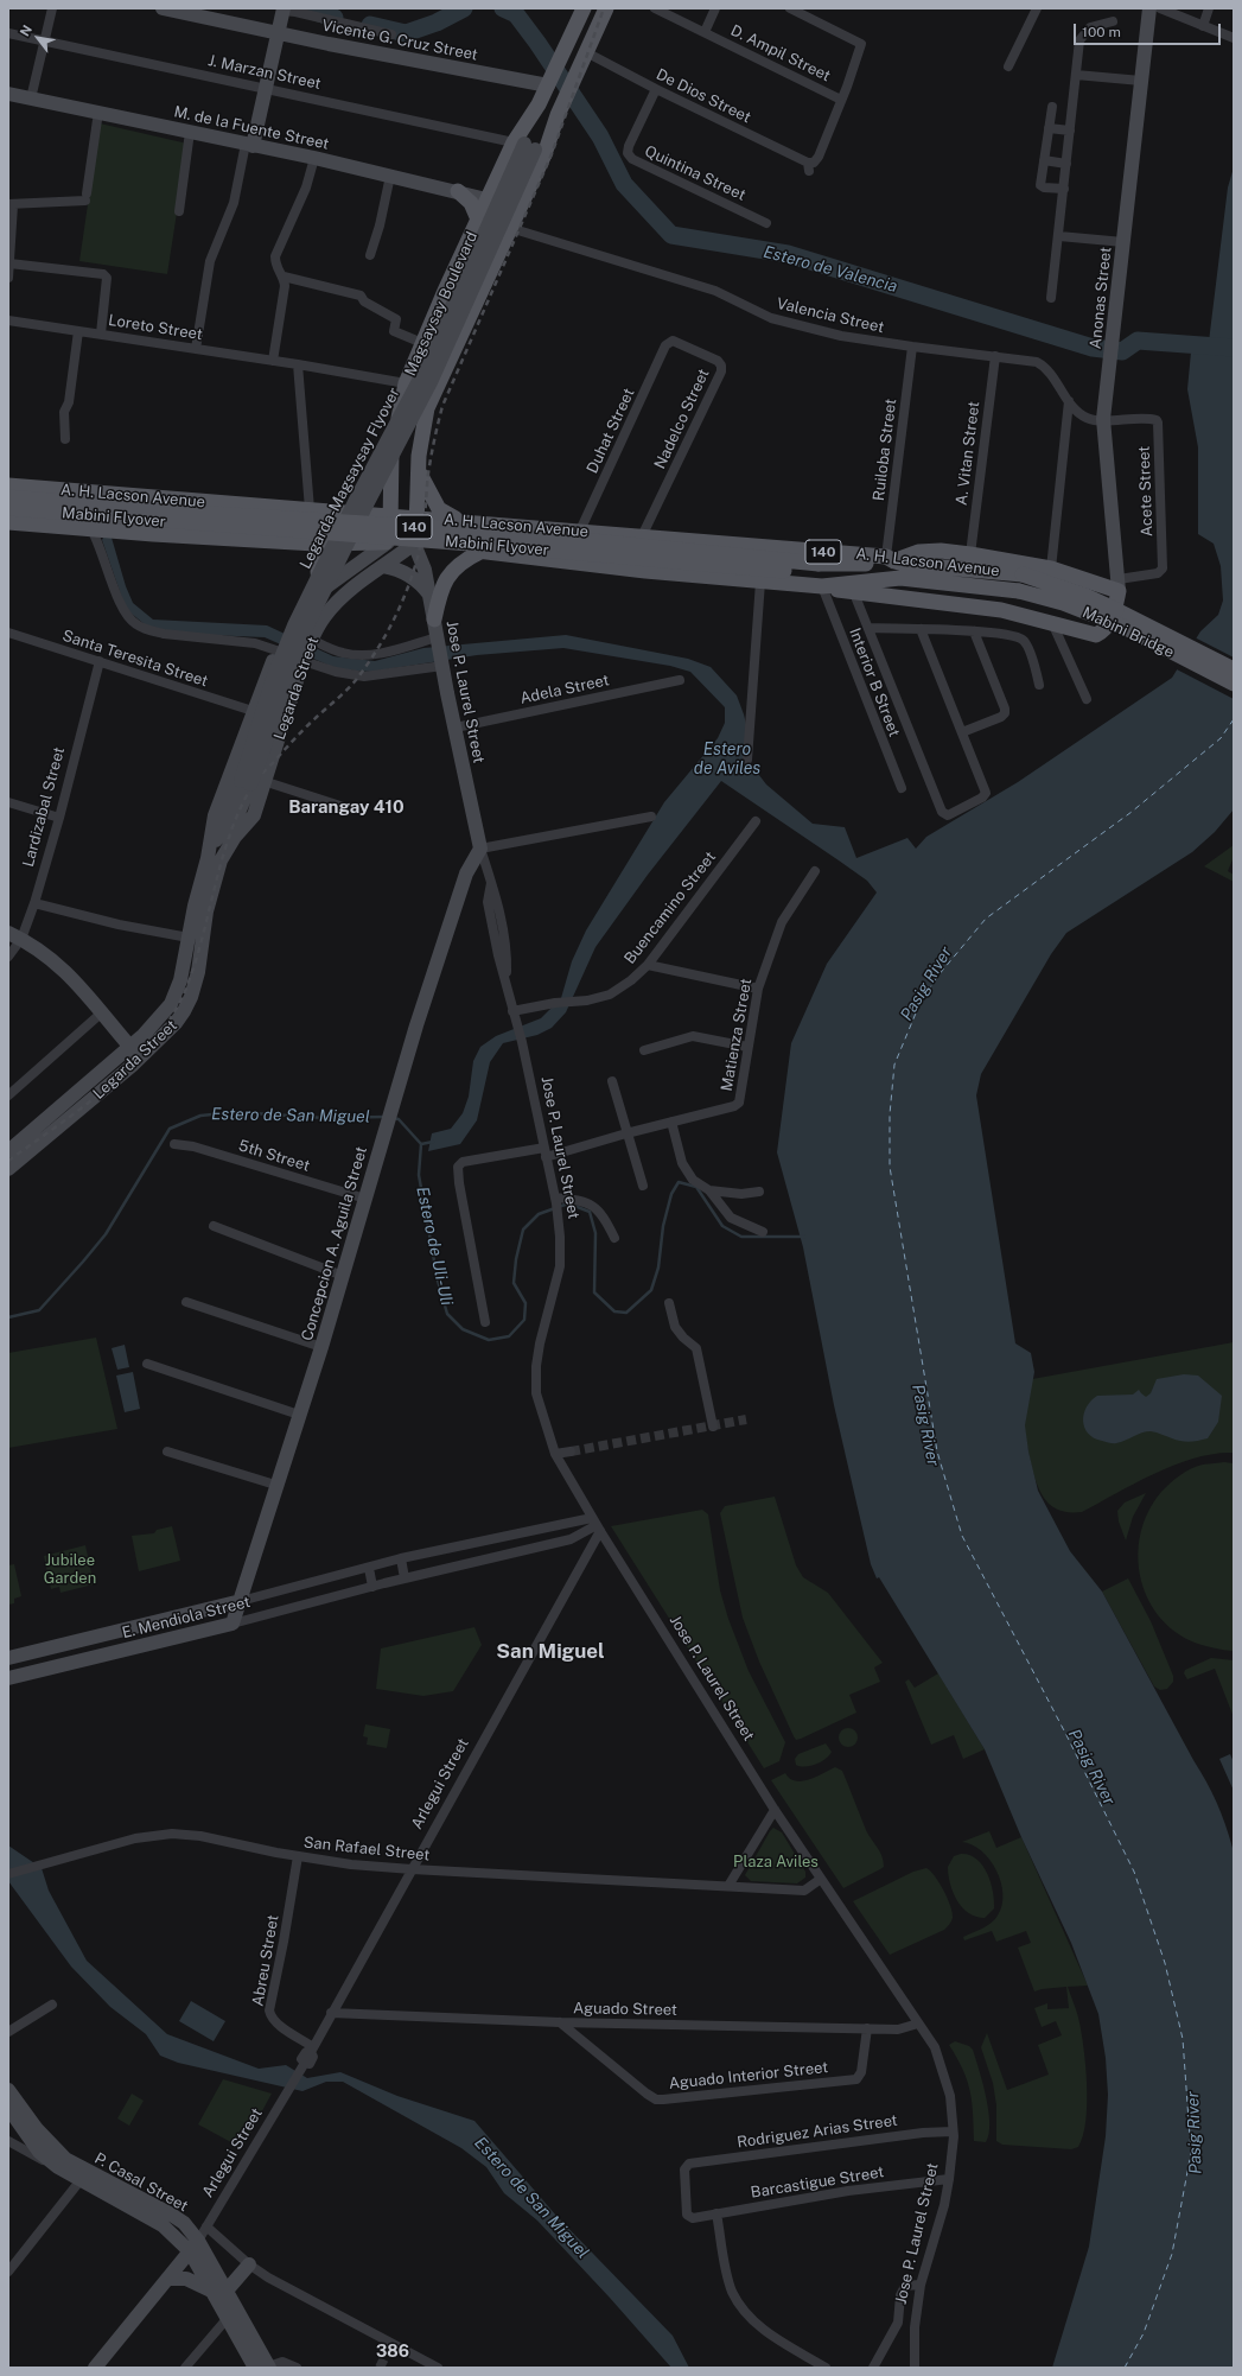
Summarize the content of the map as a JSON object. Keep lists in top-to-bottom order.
{
  "streets": {
    "main road": [
      "Magsaysay Boulevard",
      "A. H. Lacson Avenue",
      "Mabini Flyover",
      "140",
      "Mabini Bridge"
    ],
    "street": [
      "Vicente G. Cruz Street",
      "D. Ampil Street",
      "J. Marzan Street",
      "De Dios Street",
      "M. de la Fuente Street",
      "Quintina Street",
      "Anonas Street",
      "Valencia Street",
      "Loreto Street",
      "Nadelco Street",
      "Duhat Street",
      "Ruiloba Street",
      "A. Vitan Street",
      "Legarda-Magsaysay Flyover",
      "Acete Street",
      "Santa Teresita Street",
      "Interior B Street",
      "Legarda Street",
      "Adela Street",
      "Jose P. Laurel Street",
      "Lardizabal Street",
      "Buencamino Street",
      "Matienza Street",
      "5th Street",
      "Concepcion A. Aguila Street",
      "E. Mendiola Street",
      "Arlegui Street",
      "San Rafael Street",
      "Abreu Street",
      "Aguado Street",
      "Aguado Interior Street",
      "Rodriguez Arias Street",
      "P. Casal Street",
      "Barcastigue Street"
    ]
  },
  "crossings": [
    ["Vicente G. Cruz Street", "Magsaysay Boulevard"],
    ["D. Ampil Street", "De Dios Street"],
    ["J. Marzan Street", "Magsaysay Boulevard"],
    ["J. Marzan Street", "Legarda-Magsaysay Flyover"],
    ["De Dios Street", "Quintina Street"],
    ["De Dios Street", "Magsaysay Boulevard"],
    ["M. de la Fuente Street", "Magsaysay Boulevard"],
    ["Anonas Street", "Valencia Street"],
    ["Anonas Street", "Acete Street"],
    ["Magsaysay Boulevard", "Valencia Street"],
    ["Magsaysay Boulevard", "Loreto Street"],
    ["Magsaysay Boulevard", "Legarda-Magsaysay Flyover"],
    ["Magsaysay Boulevard", "A. H. Lacson Avenue"],
    ["Magsaysay Boulevard", "Jose P. Laurel Street"],
    ["Valencia Street", "Ruiloba Street"],
    ["Valencia Street", "A. Vitan Street"],
    ["Valencia Street", "Acete Street"],
    ["Nadelco Street", "Duhat Street"],
    ["Nadelco Street", "A. H. Lacson Avenue"],
    ["Duhat Street", "A. H. Lacson Avenue"],
    ["Ruiloba Street", "A. H. Lacson Avenue"],
    ["Ruiloba Street", "Mabini Flyover"],
    ["Legarda-Magsaysay Flyover", "Legarda Street"],
    ["A. H. Lacson Avenue", "Mabini Flyover"],
    ["A. H. Lacson Avenue", "Mabini Bridge"],
    ["A. H. Lacson Avenue", "Interior B Street"],
    ["A. H. Lacson Avenue", "Legarda Street"],
    ["A. H. Lacson Avenue", "Jose P. Laurel Street"],
    ["Mabini Flyover", "Interior B Street"],
    ["Santa Teresita Street", "Legarda Street"],
    ["Santa Teresita Street", "Lardizabal Street"],
    ["Legarda Street", "Jose P. Laurel Street"],
    ["Adela Street", "Jose P. Laurel Street"],
    ["Jose P. Laurel Street", "Buencamino Street"],
    ["Jose P. Laurel Street", "Matienza Street"],
    ["Jose P. Laurel Street", "Concepcion A. Aguila Street"],
    ["Jose P. Laurel Street", "E. Mendiola Street"],
    ["Jose P. Laurel Street", "Arlegui Street"],
    ["Jose P. Laurel Street", "San Rafael Street"],
    ["Jose P. Laurel Street", "Aguado Street"],
    ["Jose P. Laurel Street", "Rodriguez Arias Street"],
    ["Jose P. Laurel Street", "Barcastigue Street"],
    ["5th Street", "Concepcion A. Aguila Street"],
    ["Concepcion A. Aguila Street", "E. Mendiola Street"],
    ["E. Mendiola Street", "Arlegui Street"],
    ["Arlegui Street", "San Rafael Street"],
    ["Arlegui Street", "Abreu Street"],
    ["Arlegui Street", "Aguado Street"],
    ["Arlegui Street", "P. Casal Street"],
    ["San Rafael Street", "Abreu Street"],
    ["Aguado Street", "Aguado Interior Street"],
    ["Rodriguez Arias Street", "Barcastigue Street"]
  ],
  "districts": ["Barangay 410", "San Miguel", "386"],
  "water": [
    "Estero de Valencia",
    "Estero de Aviles",
    "Pasig River",
    "Estero de San Miguel",
    "Estero de Uli-Uli"
  ],
  "parks": ["Jubilee Garden", "Plaza Aviles"],
  "scale_bar": "100 m",
  "north": "top left"
}
